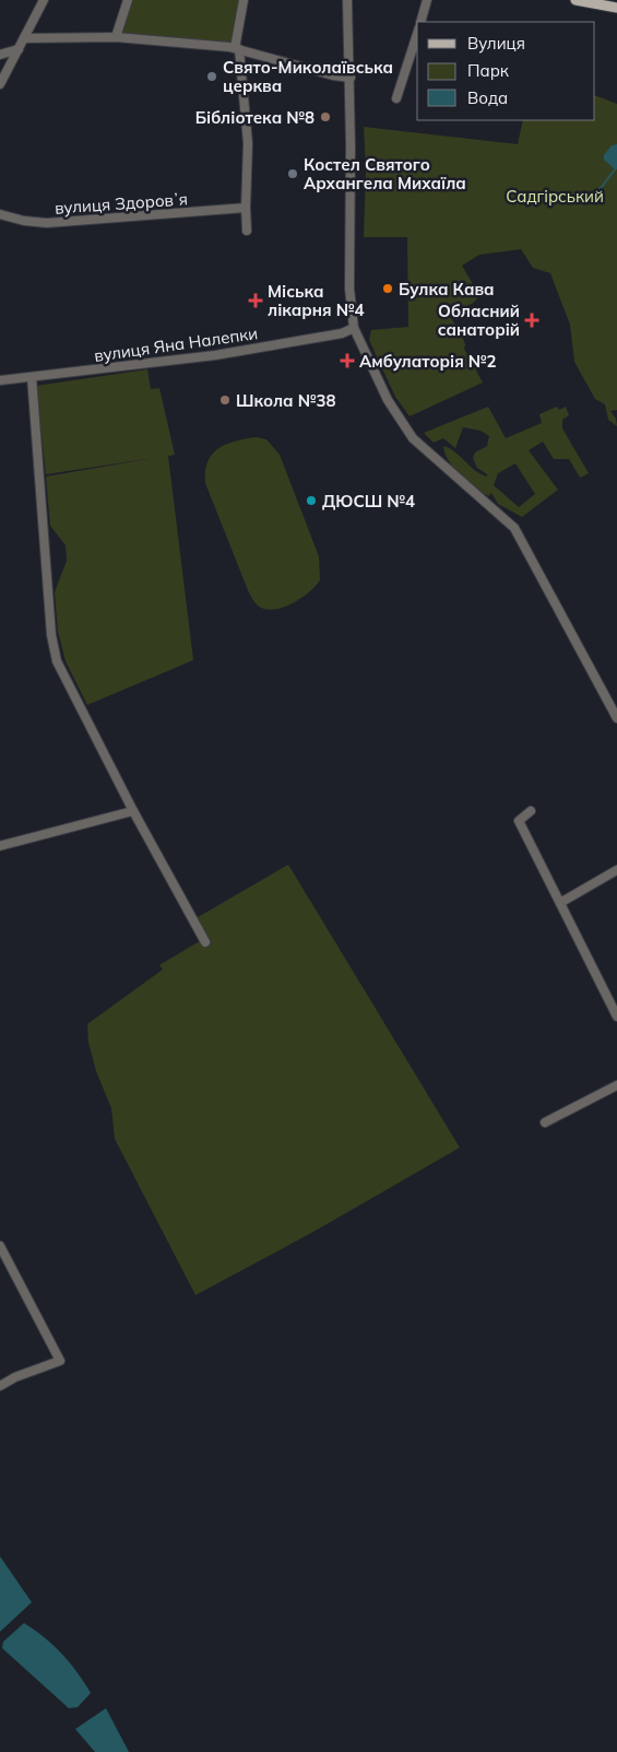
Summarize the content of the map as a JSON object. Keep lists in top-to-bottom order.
{
  "streets": {
    "street": ["вулиця Здоровʼя", "вулиця Яна Налепки"]
  },
  "parks": ["Садгірський"],
  "places": {
    "other": [
      "Свято-Миколаївська церква",
      "Бібліотека №8",
      "Костел Святого Архангела Михаїла",
      "Булка Кава",
      "Школа №38",
      "ДЮСШ №4"
    ],
    "health": ["Міська лікарня №4", "Обласний санаторій", "Амбулаторія №2"]
  },
  "legend": ["Вулиця", "Парк", "Вода"]
}
